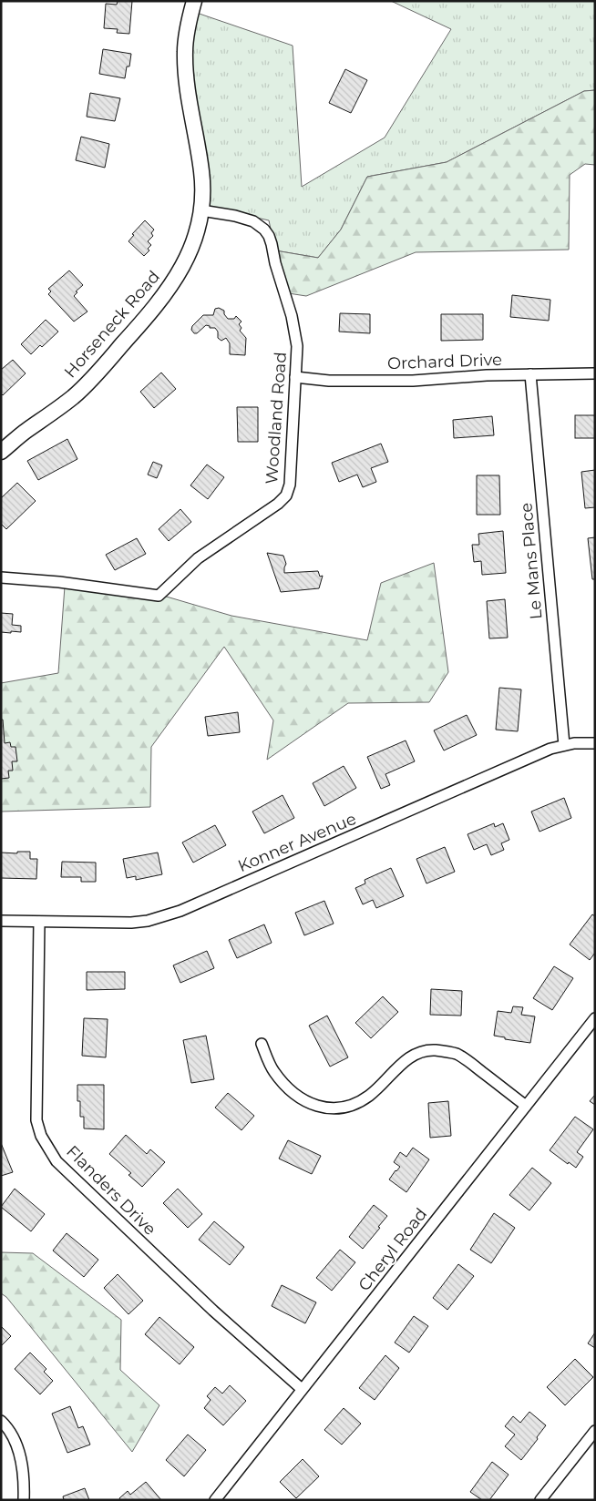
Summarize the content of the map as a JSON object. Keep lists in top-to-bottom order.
{
  "streets": {
    "street": [
      "Horseneck Road",
      "Orchard Drive",
      "Woodland Road",
      "Le Mans Place",
      "Konner Avenue",
      "Flanders Drive",
      "Cheryl Road"
    ]
  },
  "crossings": [
    ["Horseneck Road", "Woodland Road"],
    ["Orchard Drive", "Woodland Road"],
    ["Orchard Drive", "Le Mans Place"],
    ["Le Mans Place", "Konner Avenue"],
    ["Konner Avenue", "Flanders Drive"],
    ["Flanders Drive", "Cheryl Road"]
  ]
}
